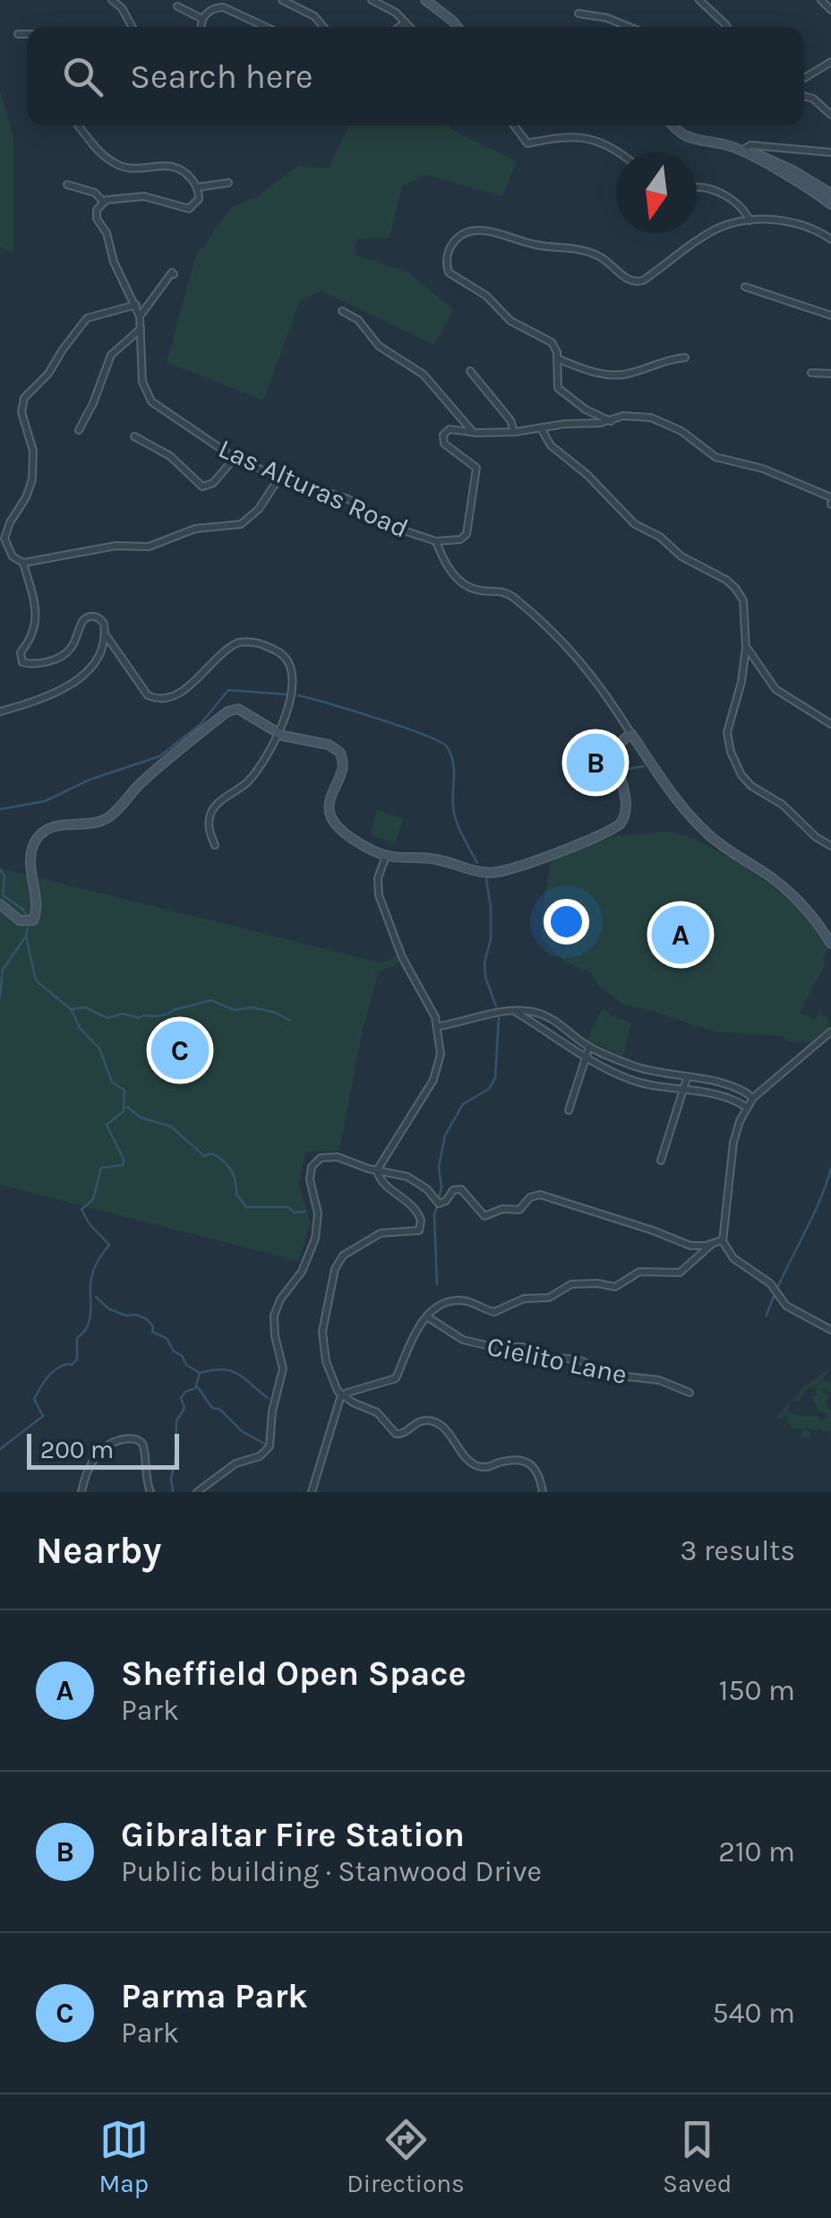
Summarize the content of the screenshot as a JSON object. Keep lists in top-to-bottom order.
{
  "streets": {
    "street": ["Las Alturas Road", "Cielito Lane"]
  },
  "scale_bar": "200 m",
  "north": "bottom",
  "page": {
    "search": "Search here",
    "pins": ["B", "A", "C"],
    "scale": "200 m",
    "heading": ["Nearby", "3 results"],
    "list": [
      {
        "mark": "A",
        "name": "Sheffield Open Space",
        "note": "Park",
        "value": "150 m"
      },
      {
        "mark": "B",
        "name": "Gibraltar Fire Station",
        "note": "Public building · Stanwood Drive",
        "value": "210 m"
      },
      {
        "mark": "C",
        "name": "Parma Park",
        "note": "Park",
        "value": "540 m"
      }
    ],
    "nav": ["Map", "Directions", "Saved"]
  }
}
